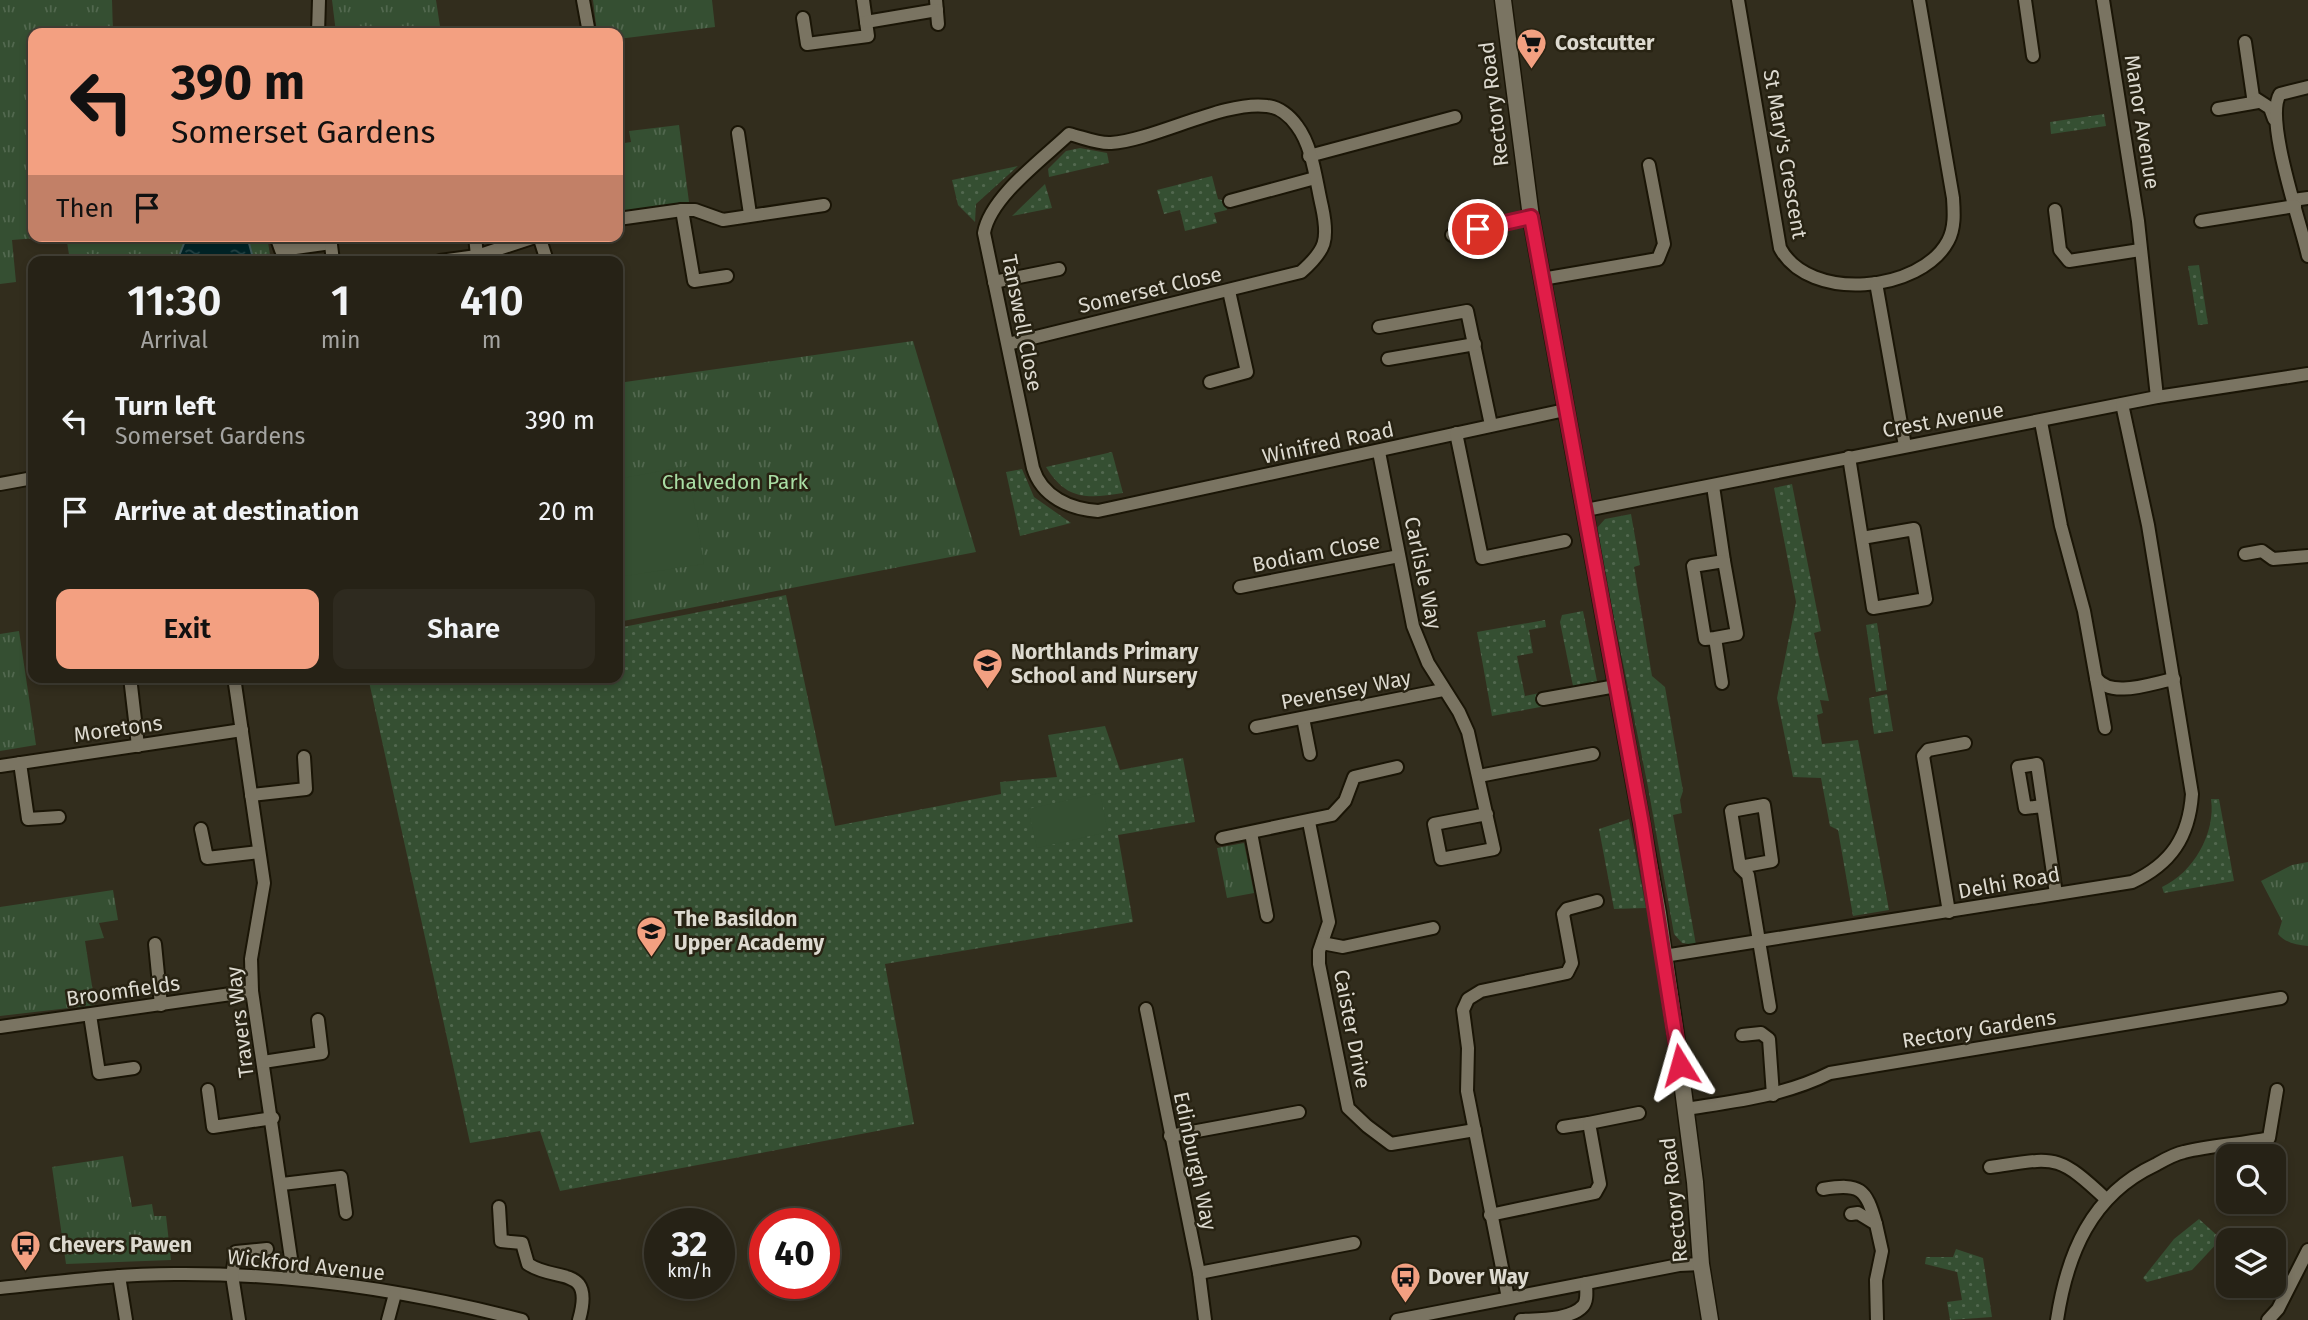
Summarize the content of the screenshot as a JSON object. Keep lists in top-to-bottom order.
{
  "streets": {
    "street": [
      "Rectory Road",
      "Manor Avenue",
      "St Mary's Crescent",
      "Somerset Close",
      "Tanswell Close",
      "Crest Avenue",
      "Winifred Road",
      "Bodiam Close",
      "Carlisle Way",
      "Pevensey Way",
      "Moretons",
      "Delhi Road",
      "Broomfields",
      "Travers Way",
      "Caister Drive",
      "Rectory Gardens",
      "Edinburgh Way",
      "Wickford Avenue"
    ]
  },
  "crossings": [
    ["Rectory Road", "Crest Avenue"],
    ["Rectory Road", "Winifred Road"],
    ["Rectory Road", "Delhi Road"],
    ["Rectory Road", "Rectory Gardens"],
    ["Manor Avenue", "Crest Avenue"],
    ["Somerset Close", "Tanswell Close"],
    ["Tanswell Close", "Winifred Road"],
    ["Crest Avenue", "Delhi Road"],
    ["Winifred Road", "Carlisle Way"],
    ["Bodiam Close", "Carlisle Way"],
    ["Carlisle Way", "Pevensey Way"],
    ["Moretons", "Travers Way"],
    ["Broomfields", "Travers Way"],
    ["Travers Way", "Wickford Avenue"]
  ],
  "parks": ["Chalvedon Park"],
  "places": {
    "supermarket": ["Costcutter"],
    "school or university": ["Northlands Primary School and Nursery", "The Basildon Upper Academy"],
    "bus stop": ["Chevers Pawen", "Dover Way"]
  },
  "page": {
    "turn": ["390 m", "Somerset Gardens"],
    "then": "Then",
    "eta": [
      "11:30",
      "Arrival",
      "1",
      "min",
      "410",
      "m"
    ],
    "list": [
      {
        "name": "Turn left",
        "note": "Somerset Gardens",
        "value": "390 m"
      },
      {
        "name": "Arrive at destination",
        "value": "20 m"
      }
    ],
    "buttons": ["Exit", "Share"],
    "speed": "32 km/h",
    "limit": "40"
  }
}
